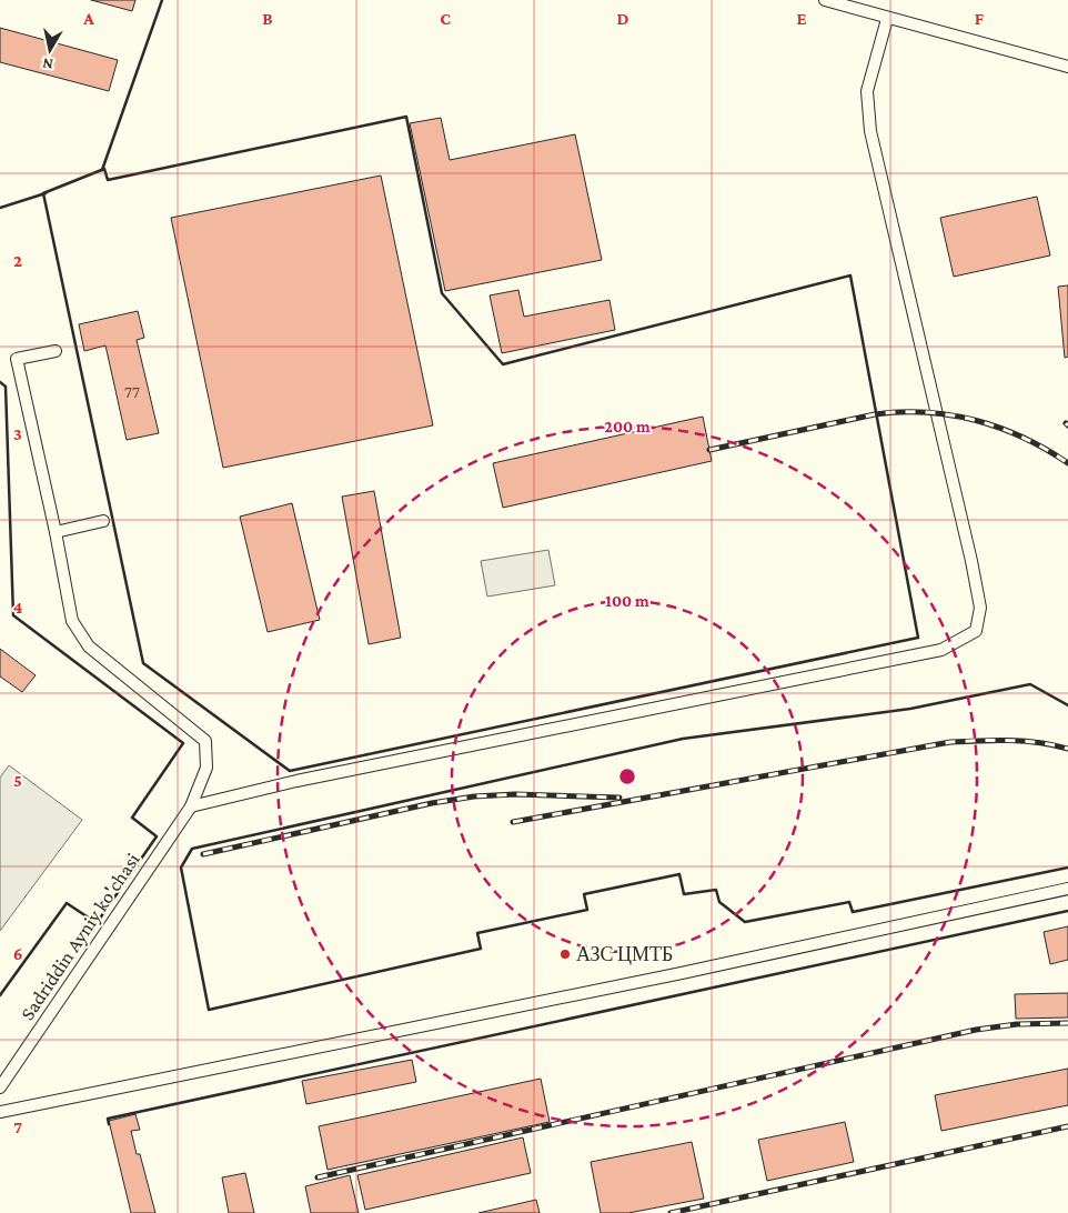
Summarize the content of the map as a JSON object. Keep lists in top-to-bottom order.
{
  "streets": {
    "street": ["Sadriddin Ayniy ko'chasi"]
  },
  "places": ["АЗС ЦМТБ"],
  "house_numbers": ["77"],
  "north": "bottom",
  "grid": {
    "columns": [
      "A",
      "B",
      "C",
      "D",
      "E",
      "F"
    ],
    "rows": [
      "2",
      "3",
      "4",
      "5",
      "6",
      "7"
    ]
  },
  "rings": ["200 m", "100 m"]
}
